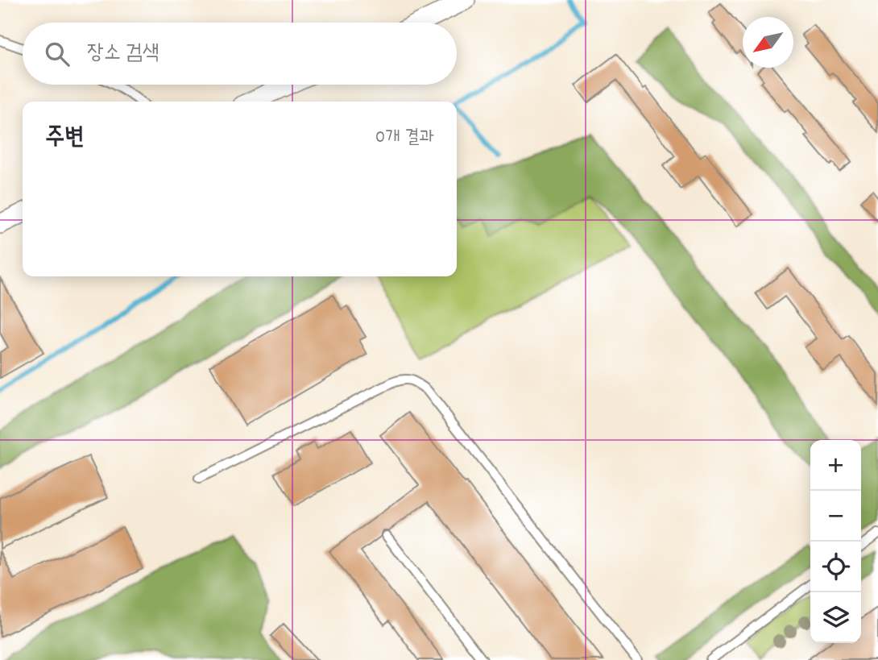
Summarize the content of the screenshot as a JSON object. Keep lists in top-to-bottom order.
{
  "north": "bottom left",
  "page": {
    "search": "장소 검색",
    "heading": ["주변", "0개 결과"],
    "map_buttons": ["+", "−"]
  }
}
